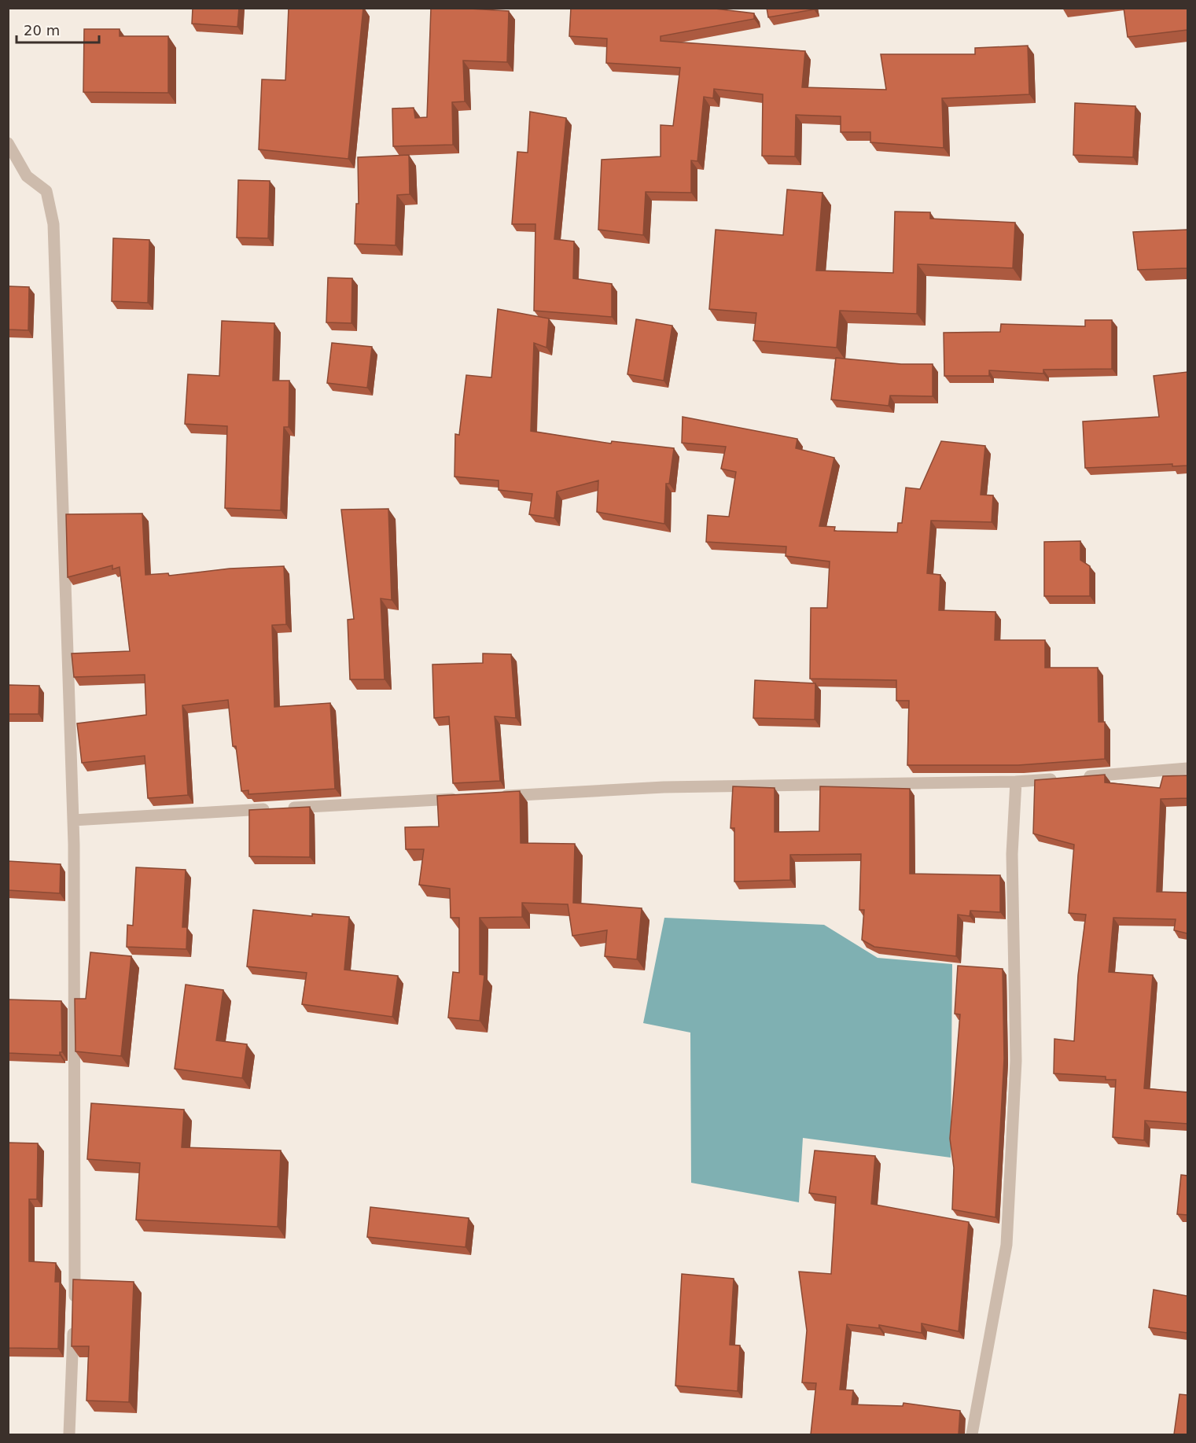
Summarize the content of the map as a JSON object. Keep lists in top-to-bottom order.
{
  "scale_bar": "20 m"
}
